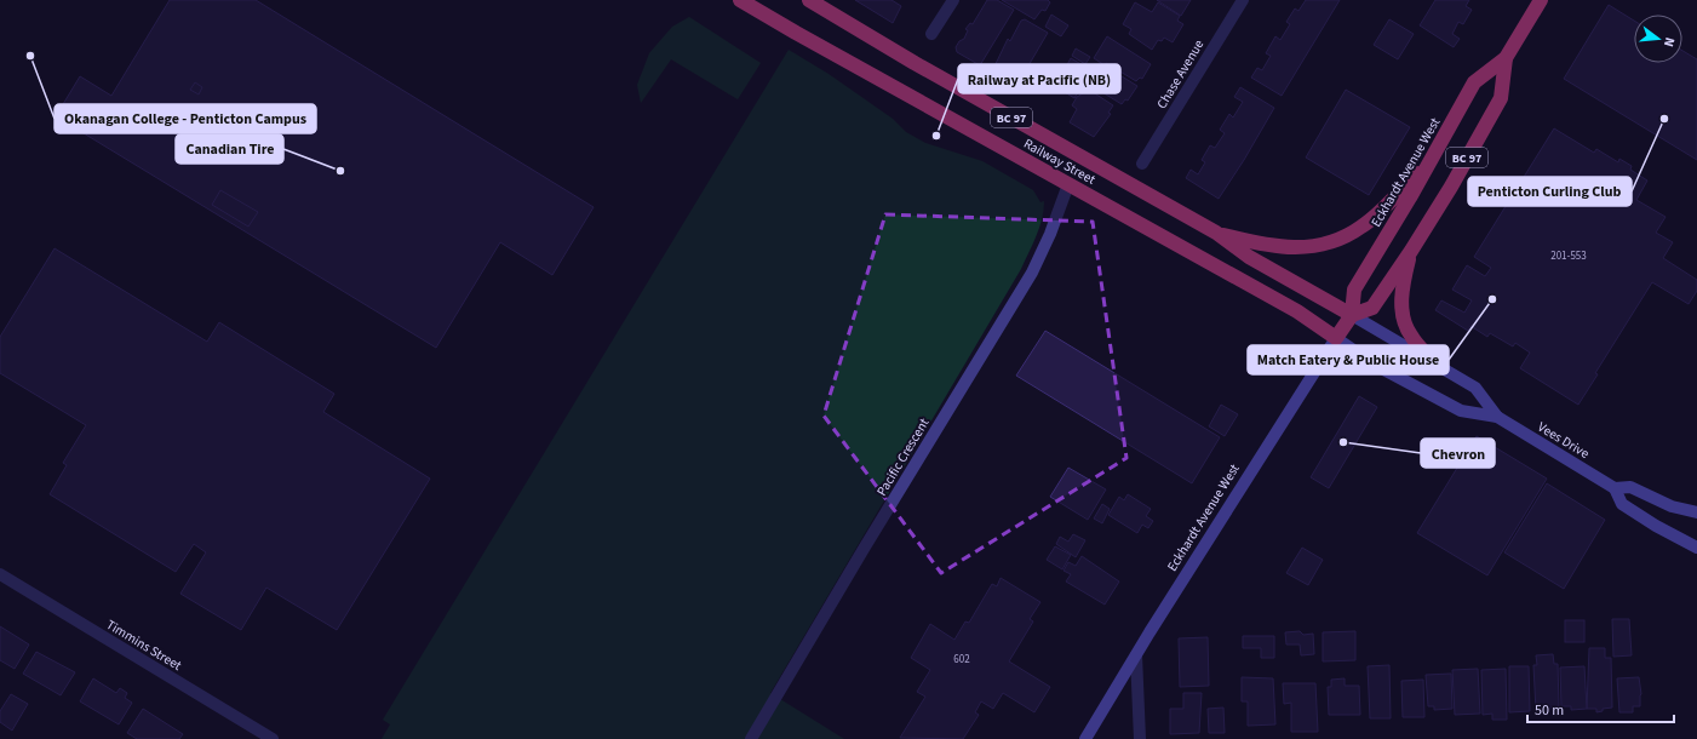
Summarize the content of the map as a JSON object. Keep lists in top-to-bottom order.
{
  "streets": {
    "highway": ["BC 97", "Railway Street", "Eckhardt Avenue West"],
    "street": [
      "Chase Avenue",
      "Vees Drive",
      "Pacific Crescent",
      "Timmins Street"
    ]
  },
  "crossings": [
    ["Railway Street", "Eckhardt Avenue West"],
    ["Railway Street", "Vees Drive"],
    ["Railway Street", "Pacific Crescent"],
    ["Eckhardt Avenue West", "Vees Drive"]
  ],
  "places": [
    "Okanagan College - Penticton Campus",
    "Penticton Curling Club",
    "Railway at Pacific (NB)",
    "Canadian Tire",
    "Match Eatery & Public House",
    "Chevron"
  ],
  "house_numbers": ["201-553", "602"],
  "scale_bar": "50 m",
  "north": "right"
}
